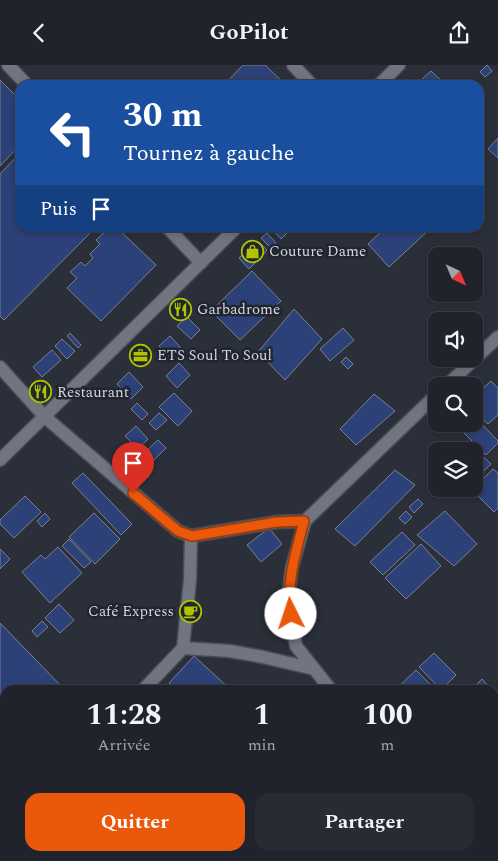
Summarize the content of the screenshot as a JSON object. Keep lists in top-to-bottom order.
{
  "places": {
    "shop": ["Couture Dame"],
    "restaurant": ["Garbadrome", "Restaurant"],
    "office": ["ETS Soul To Soul"],
    "cafe": ["Café Express"]
  },
  "north": "bottom right",
  "page": {
    "header": "GoPilot",
    "turn": ["30 m", "Tournez à gauche"],
    "then": "Puis",
    "eta": [
      "11:28",
      "Arrivée",
      "1",
      "min",
      "100",
      "m"
    ],
    "buttons": ["Quitter", "Partager"]
  }
}
